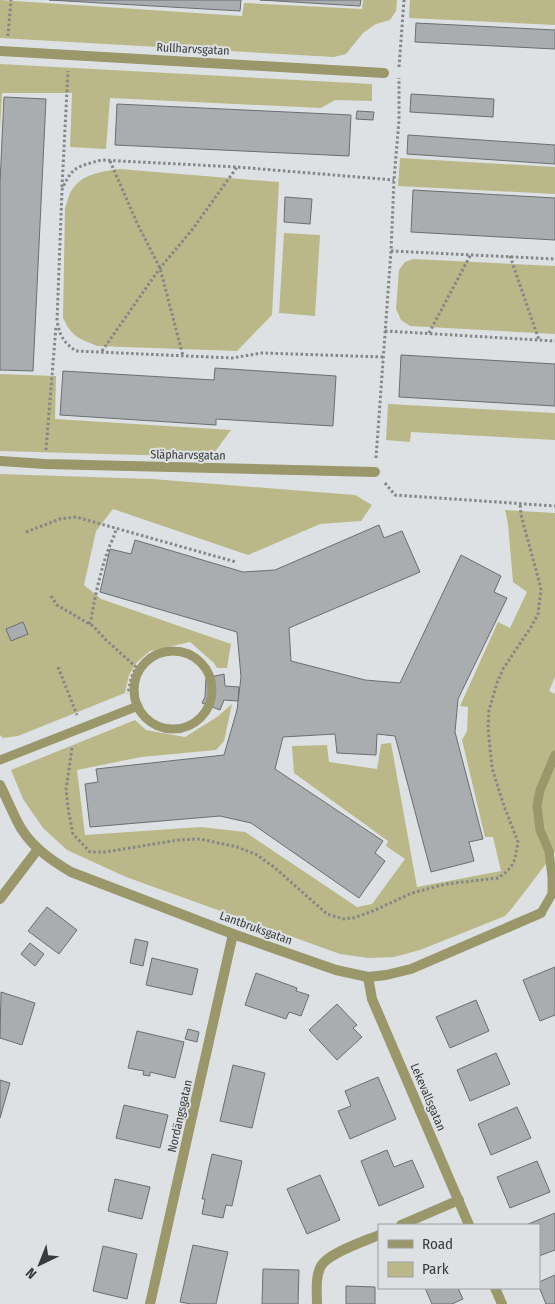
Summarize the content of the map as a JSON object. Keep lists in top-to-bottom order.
{
  "streets": {
    "street": [
      "Rullharvsgatan",
      "Släpharvsgatan",
      "Lantbruksgatan",
      "Lekevallsgatan",
      "Nordängsgatan"
    ]
  },
  "crossings": [
    ["Lantbruksgatan", "Lekevallsgatan"],
    ["Lantbruksgatan", "Nordängsgatan"]
  ],
  "legend": ["Road", "Park"],
  "north": "bottom left"
}
